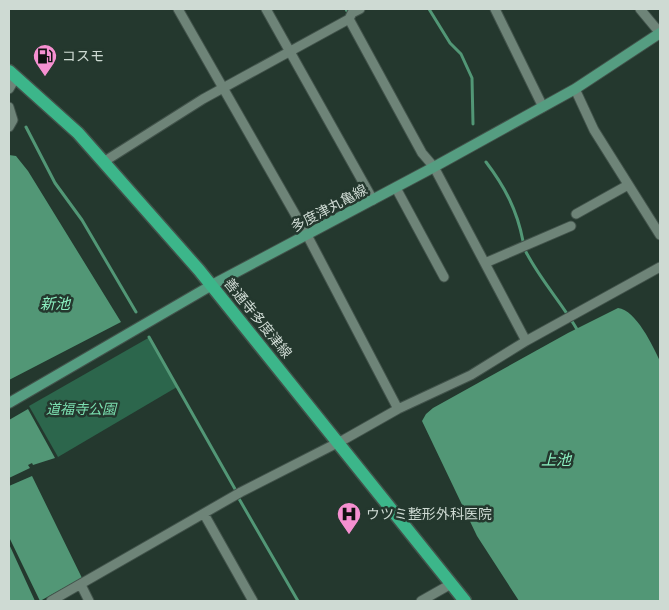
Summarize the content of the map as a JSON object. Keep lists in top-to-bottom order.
{
  "streets": {
    "main road": ["多度津丸亀線", "善通寺多度津線"]
  },
  "crossings": [
    ["多度津丸亀線", "善通寺多度津線"]
  ],
  "water": ["新池", "上池"],
  "parks": ["道福寺公園"],
  "places": {
    "fuel station": ["コスモ"],
    "hospital": ["ウツミ整形外科医院"]
  }
}
